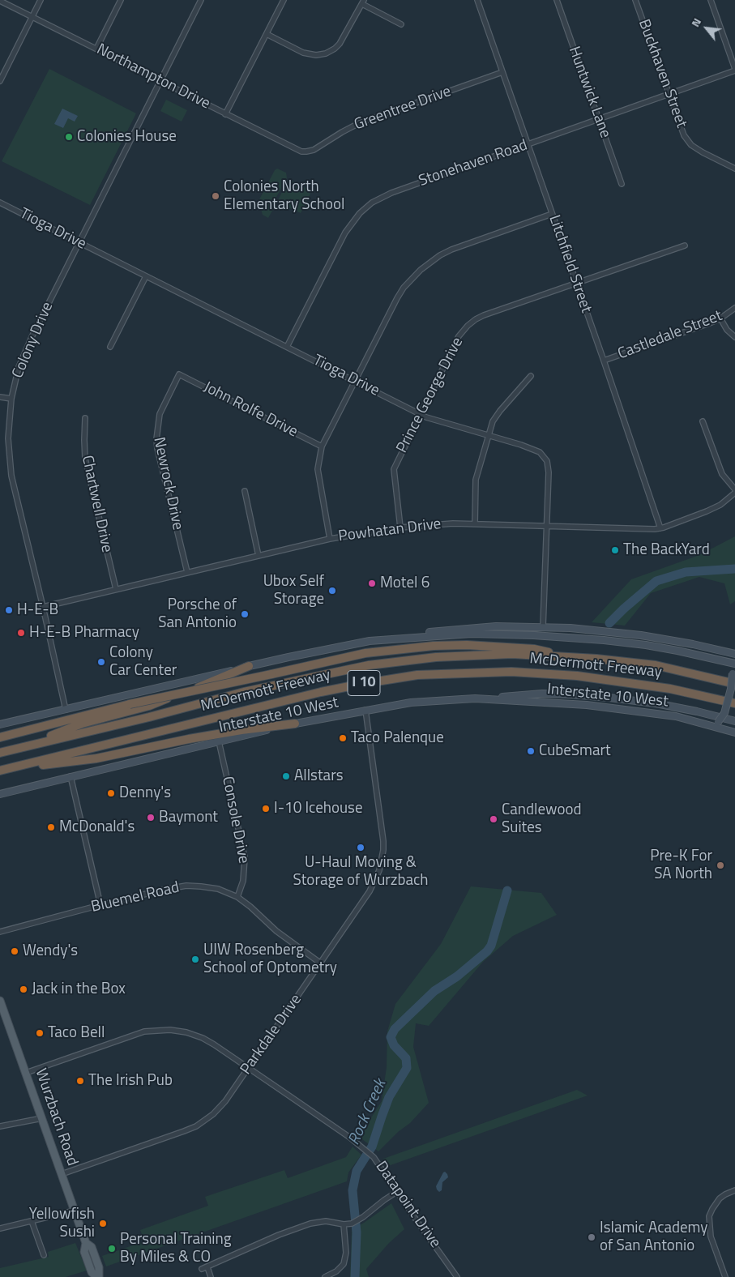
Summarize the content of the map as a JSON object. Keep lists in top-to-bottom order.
{
  "streets": {
    "highway": ["McDermott Freeway", "I 10"],
    "main road": ["Interstate 10 West", "Wurzbach Road"],
    "street": [
      "Buckhaven Street",
      "Northampton Drive",
      "Huntwick Lane",
      "Greentree Drive",
      "Stonehaven Road",
      "Tioga Drive",
      "Litchfield Street",
      "Castledale Street",
      "Colony Drive",
      "Prince George Drive",
      "John Rolfe Drive",
      "Newrock Drive",
      "Chartwell Drive",
      "Powhatan Drive",
      "Console Drive",
      "Bluemel Road",
      "Parkdale Drive",
      "Datapoint Drive"
    ]
  },
  "crossings": [
    ["Buckhaven Street", "Stonehaven Road"],
    ["Northampton Drive", "Greentree Drive"],
    ["Northampton Drive", "Colony Drive"],
    ["Huntwick Lane", "Stonehaven Road"],
    ["Greentree Drive", "Litchfield Street"],
    ["Stonehaven Road", "Tioga Drive"],
    ["Stonehaven Road", "Litchfield Street"],
    ["Tioga Drive", "Colony Drive"],
    ["Tioga Drive", "Prince George Drive"],
    ["Tioga Drive", "Powhatan Drive"],
    ["Litchfield Street", "Castledale Street"],
    ["Litchfield Street", "Prince George Drive"],
    ["Litchfield Street", "Powhatan Drive"],
    ["Colony Drive", "Powhatan Drive"],
    ["Prince George Drive", "Powhatan Drive"],
    ["John Rolfe Drive", "Newrock Drive"],
    ["Newrock Drive", "Powhatan Drive"],
    ["Chartwell Drive", "Powhatan Drive"],
    ["Interstate 10 West", "Console Drive"],
    ["Interstate 10 West", "Parkdale Drive"],
    ["Console Drive", "Bluemel Road"],
    ["Bluemel Road", "Parkdale Drive"],
    ["Parkdale Drive", "Wurzbach Road"],
    ["Parkdale Drive", "Datapoint Drive"],
    ["Wurzbach Road", "Datapoint Drive"]
  ],
  "water": ["Rock Creek"],
  "places": [
    "Colonies House",
    "Colonies North Elementary School",
    "The BackYard",
    "Motel 6",
    "Ubox Self Storage",
    "H-E-B",
    "Porsche of San Antonio",
    "H-E-B Pharmacy",
    "Colony Car Center",
    "Taco Palenque",
    "CubeSmart",
    "Allstars",
    "Denny's",
    "I-10 Icehouse",
    "Baymont",
    "Candlewood Suites",
    "McDonald's",
    "U-Haul Moving & Storage of Wurzbach",
    "Pre-K For SA North",
    "Wendy's",
    "UIW Rosenberg School of Optometry",
    "Jack in the Box",
    "Taco Bell",
    "The Irish Pub",
    "Yellowfish Sushi",
    "Islamic Academy of San Antonio",
    "Personal Training By Miles & CO"
  ],
  "north": "top left"
}
